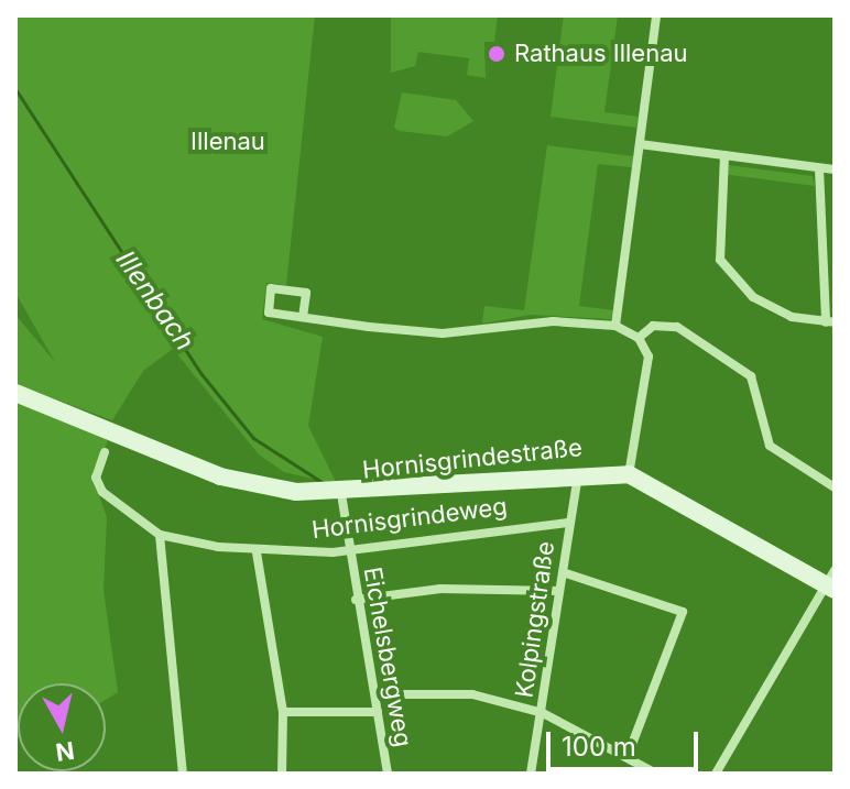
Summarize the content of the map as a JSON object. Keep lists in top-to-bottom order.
{
  "streets": {
    "main road": ["Hornisgrindestraße"],
    "street": ["Hornisgrindeweg", "Kolpingstraße", "Eichelsbergweg"]
  },
  "crossings": [
    ["Hornisgrindestraße", "Kolpingstraße"],
    ["Hornisgrindestraße", "Eichelsbergweg"],
    ["Hornisgrindeweg", "Kolpingstraße"],
    ["Hornisgrindeweg", "Eichelsbergweg"]
  ],
  "water": ["Illenbach"],
  "parks": ["Illenau"],
  "places": ["Rathaus Illenau"],
  "scale_bar": "100 m",
  "north": "bottom"
}
